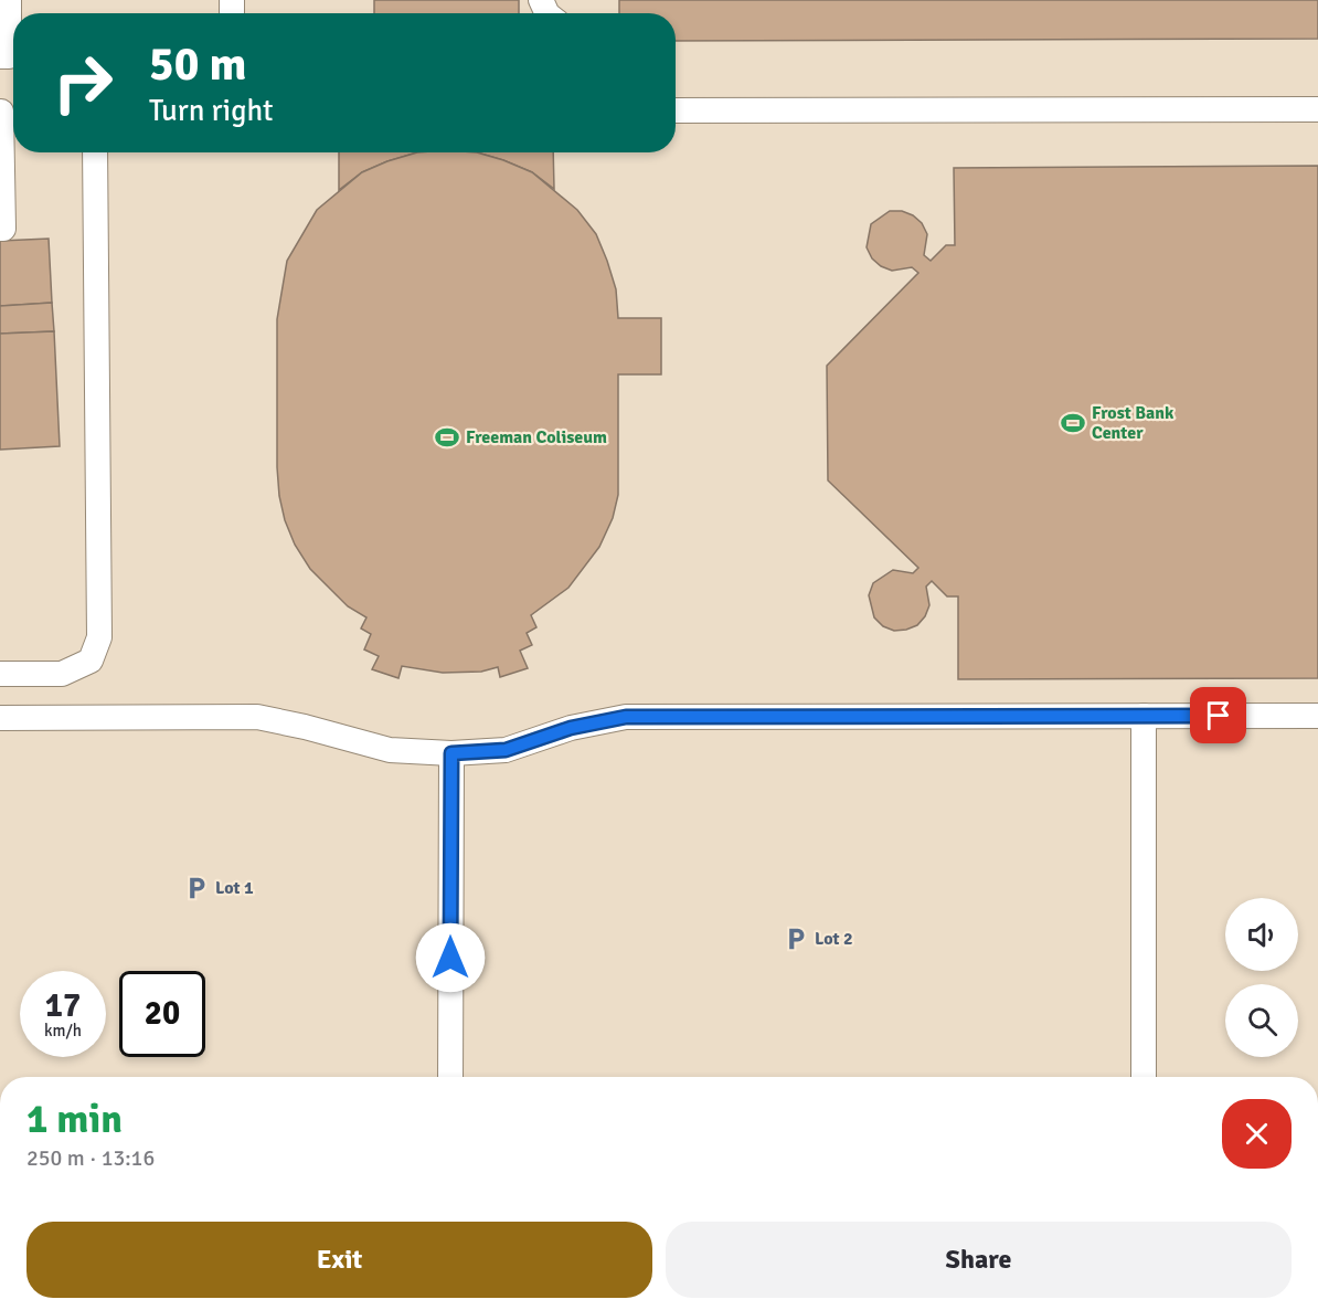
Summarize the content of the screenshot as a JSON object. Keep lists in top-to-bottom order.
{
  "places": {
    "sports": ["Frost Bank Center", "Freeman Coliseum"],
    "parking": ["Lot 1", "Lot 2"]
  },
  "page": {
    "turn": ["50 m", "Turn right"],
    "speed": "17 km/h",
    "limit": "20",
    "heading": ["1 min", "250 m · 13:16"],
    "buttons": ["Exit", "Share"]
  }
}
